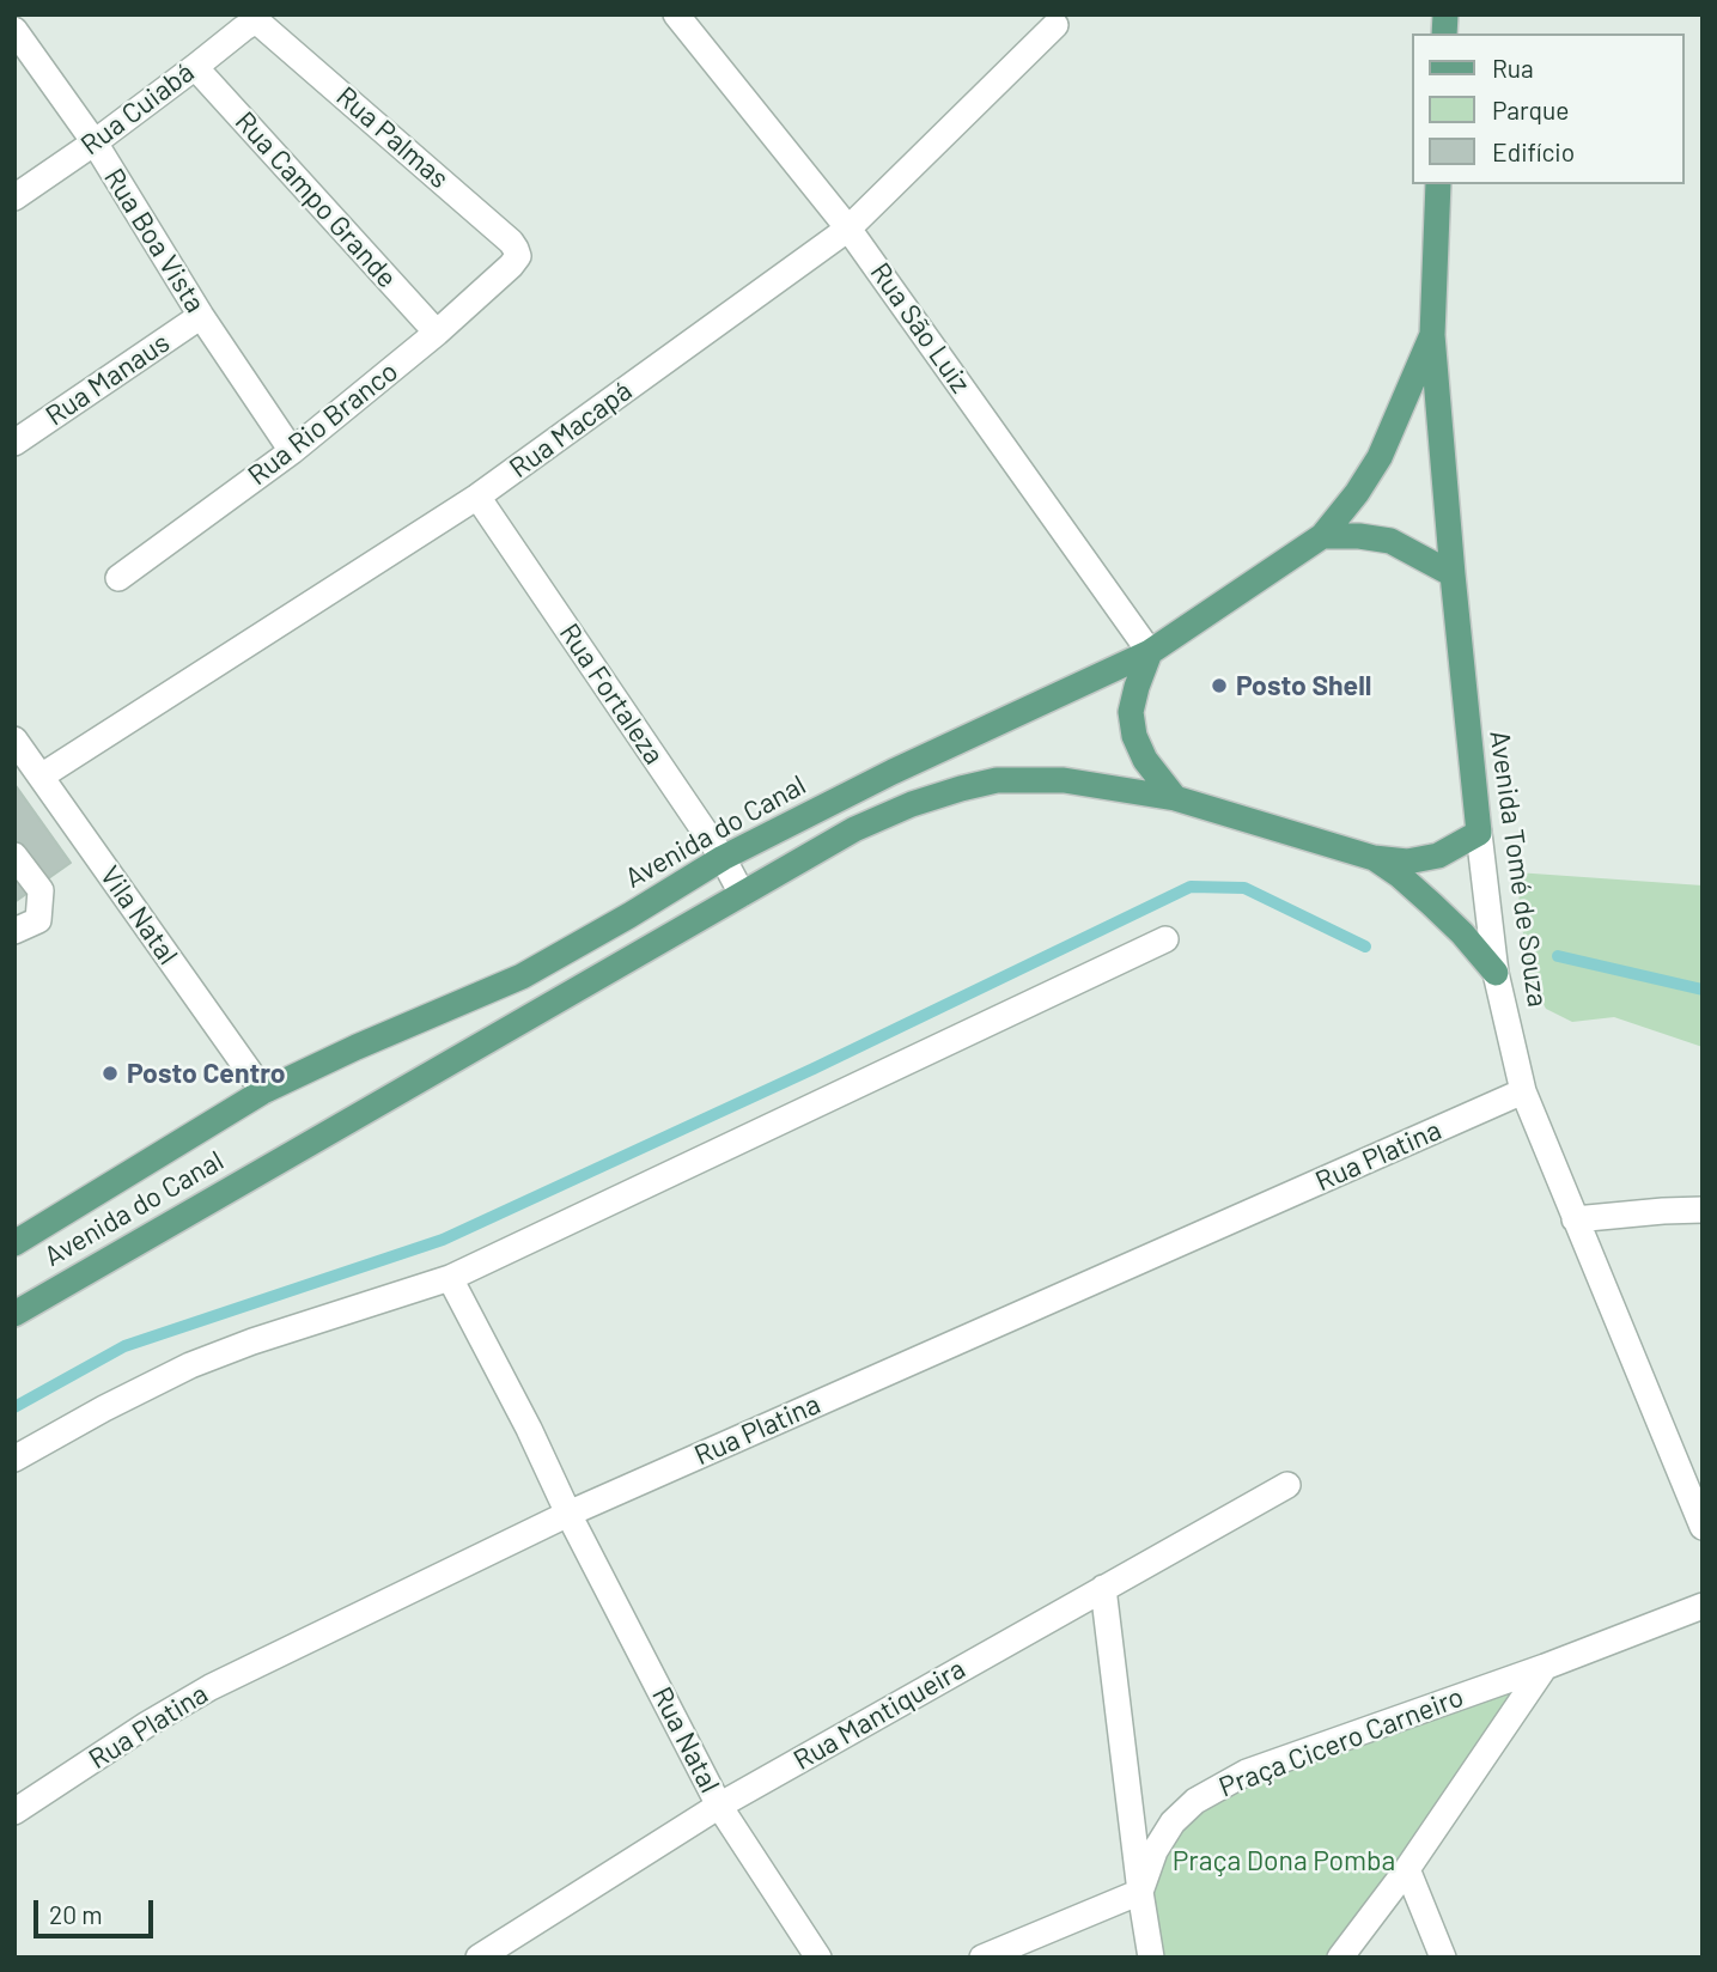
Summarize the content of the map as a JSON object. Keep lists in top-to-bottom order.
{
  "streets": {
    "main road": ["Avenida do Canal", "Avenida Tomé de Souza"],
    "street": [
      "Rua Cuiabá",
      "Rua Palmas",
      "Rua Campo Grande",
      "Rua Boa Vista",
      "Rua São Luiz",
      "Rua Manaus",
      "Rua Rio Branco",
      "Rua Macapá",
      "Rua Fortaleza",
      "Vila Natal",
      "Rua Platina",
      "Rua Mantiqueira",
      "Rua Natal",
      "Praça Cicero Carneiro"
    ]
  },
  "crossings": [
    ["Rua Cuiabá", "Rua Palmas"],
    ["Rua Cuiabá", "Rua Campo Grande"],
    ["Rua Cuiabá", "Rua Boa Vista"],
    ["Rua Palmas", "Rua Rio Branco"],
    ["Rua Campo Grande", "Rua Rio Branco"],
    ["Rua Boa Vista", "Rua Manaus"],
    ["Rua Boa Vista", "Rua Rio Branco"],
    ["Rua São Luiz", "Rua Macapá"],
    ["Rua São Luiz", "Avenida do Canal"],
    ["Rua Macapá", "Rua Fortaleza"],
    ["Rua Macapá", "Vila Natal"],
    ["Rua Fortaleza", "Avenida do Canal"],
    ["Avenida do Canal", "Avenida Tomé de Souza"],
    ["Avenida do Canal", "Vila Natal"],
    ["Avenida Tomé de Souza", "Rua Platina"],
    ["Rua Platina", "Rua Natal"],
    ["Rua Mantiqueira", "Rua Natal"]
  ],
  "parks": ["Praça Dona Pomba"],
  "places": ["Posto Shell", "Posto Centro"],
  "legend": ["Rua", "Parque", "Edifício"],
  "scale_bar": "20 m"
}
